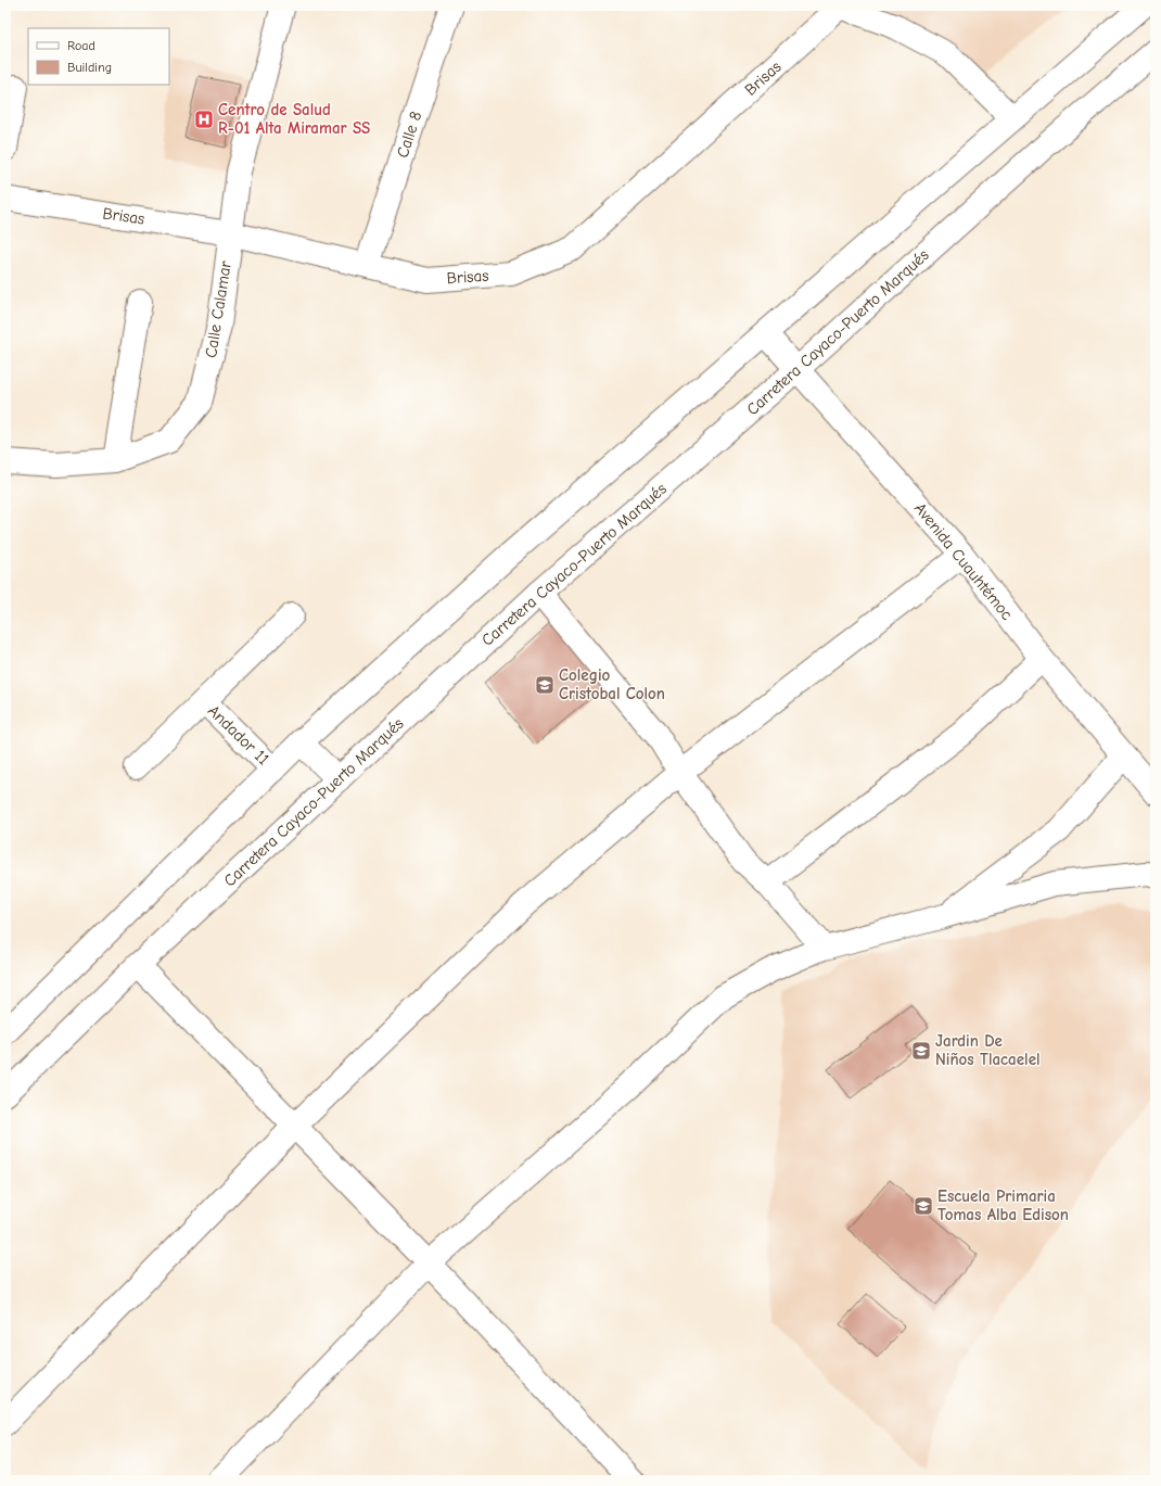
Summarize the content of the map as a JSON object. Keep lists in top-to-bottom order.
{
  "streets": {
    "main road": [
      "Brisas",
      "Calle 8",
      "Calle Calamar",
      "Carretera Cayaco-Puerto Marqués",
      "Avenida Cuauhtémoc",
      "Andador 11"
    ]
  },
  "crossings": [
    ["Brisas", "Calle 8"],
    ["Brisas", "Calle Calamar"],
    ["Carretera Cayaco-Puerto Marqués", "Avenida Cuauhtémoc"]
  ],
  "places": {
    "hospital": ["Centro de Salud R-01 Alta Miramar SS"],
    "school or university": ["Colegio Cristobal Colon", "Jardin De Niños Tlacaelel", "Escuela Primaria Tomas Alba Edison"]
  },
  "legend": ["Road", "Building"]
}
